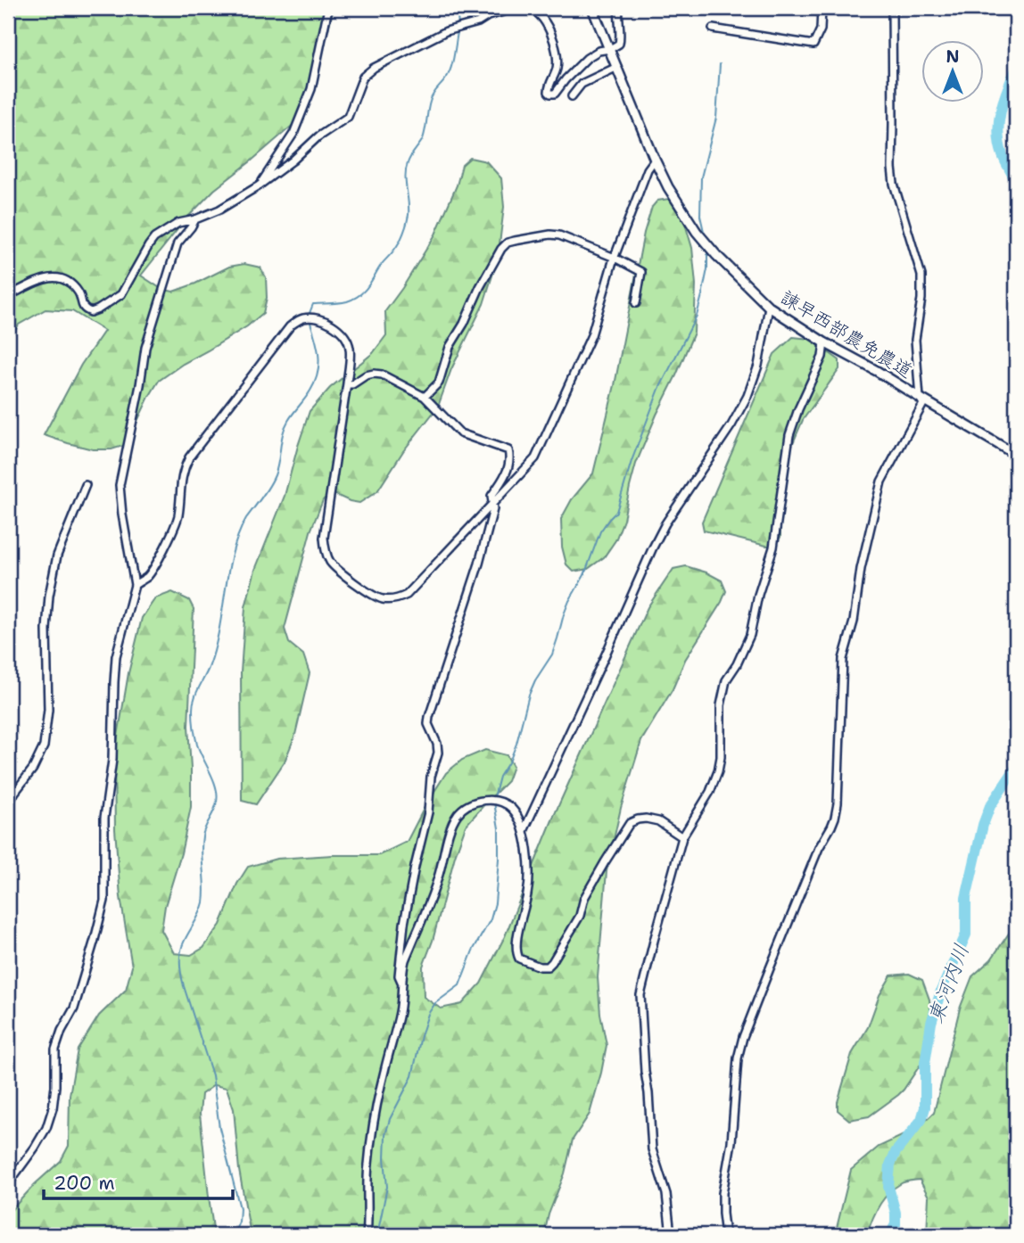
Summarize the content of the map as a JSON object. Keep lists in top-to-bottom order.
{
  "streets": {
    "street": ["諫早西部農免農道"]
  },
  "water": ["東河内川"],
  "scale_bar": "200 m",
  "north": "top"
}
